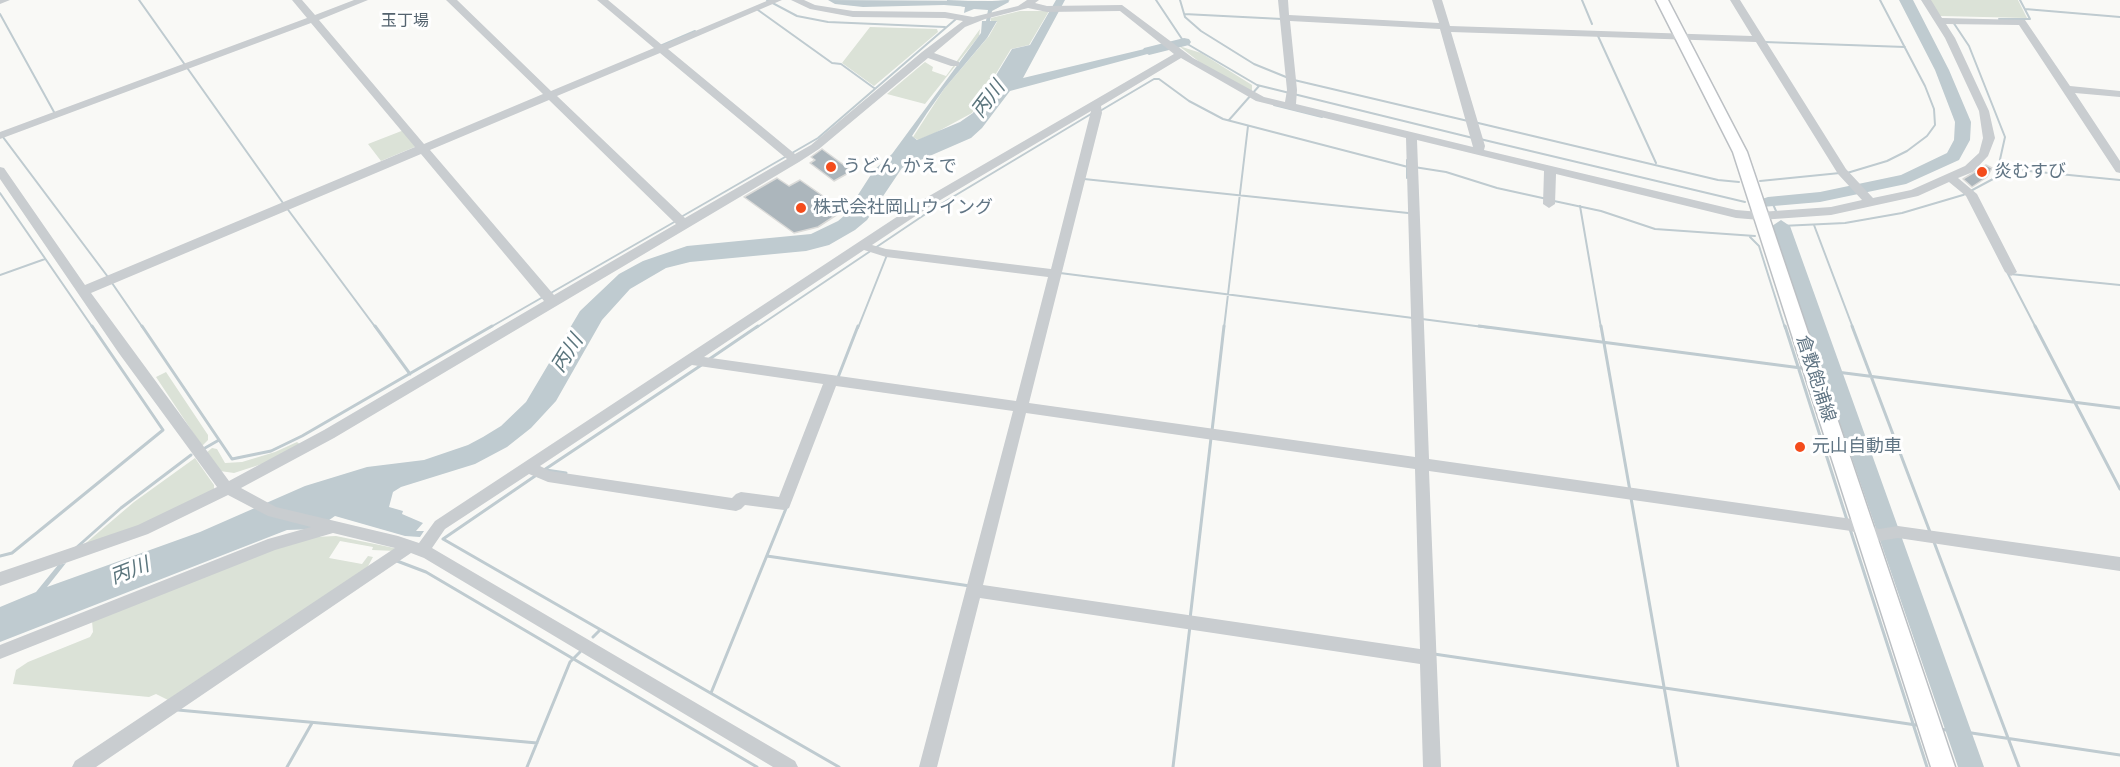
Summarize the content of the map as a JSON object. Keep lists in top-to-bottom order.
{
  "streets": {
    "main road": ["倉敷飽浦線"]
  },
  "districts": ["玉丁場"],
  "water": ["丙川"],
  "places": [
    "うどん かえで",
    "炎むすび",
    "株式会社岡山ウイング",
    "元山自動車"
  ]
}
